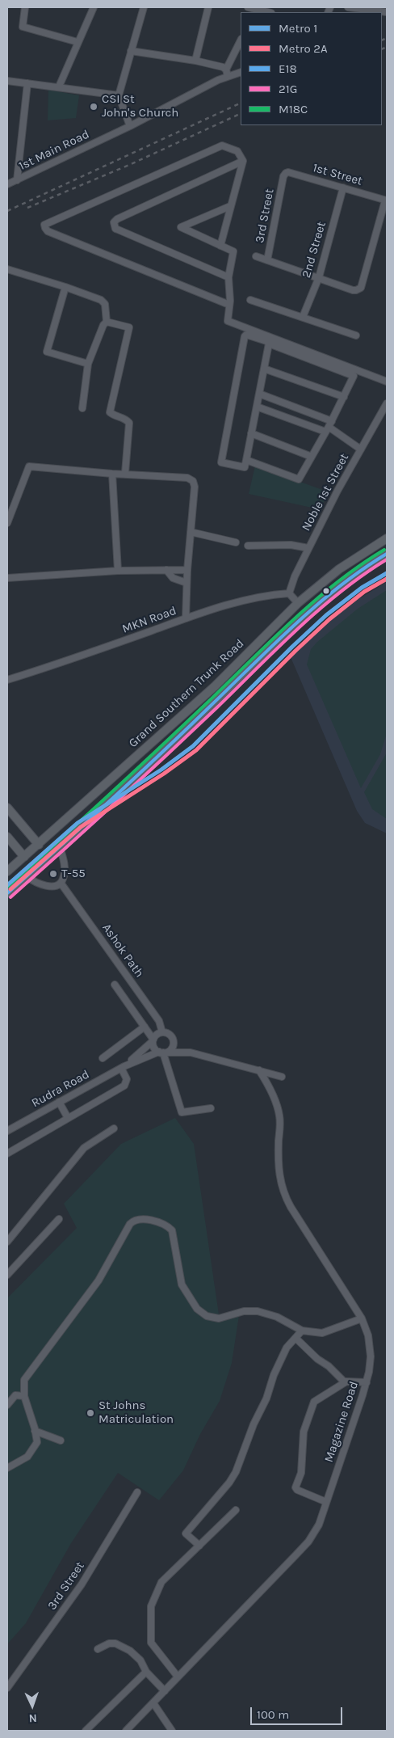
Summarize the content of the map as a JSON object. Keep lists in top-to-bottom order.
{
  "streets": {
    "main road": ["Grand Southern Trunk Road"],
    "street": [
      "1st Main Road",
      "1st Street",
      "3rd Street",
      "2nd Street",
      "Noble 1st Street",
      "MKN Road",
      "Ashok Path",
      "Rudra Road",
      "Magazine Road"
    ]
  },
  "crossings": [
    ["1st Street", "3rd Street"],
    ["1st Street", "2nd Street"],
    ["Noble 1st Street", "MKN Road"],
    ["Ashok Path", "Rudra Road"]
  ],
  "places": ["CSI St John's Church", "T-55", "St Johns Matriculation"],
  "lines": [
    "transit line M18C",
    "transit line E18",
    "transit line 21G",
    "metro line 1",
    "metro line 2A"
  ],
  "legend": [
    "Metro 1",
    "Metro 2A",
    "E18",
    "21G",
    "M18C"
  ],
  "scale_bar": "100 m",
  "north": "bottom"
}
